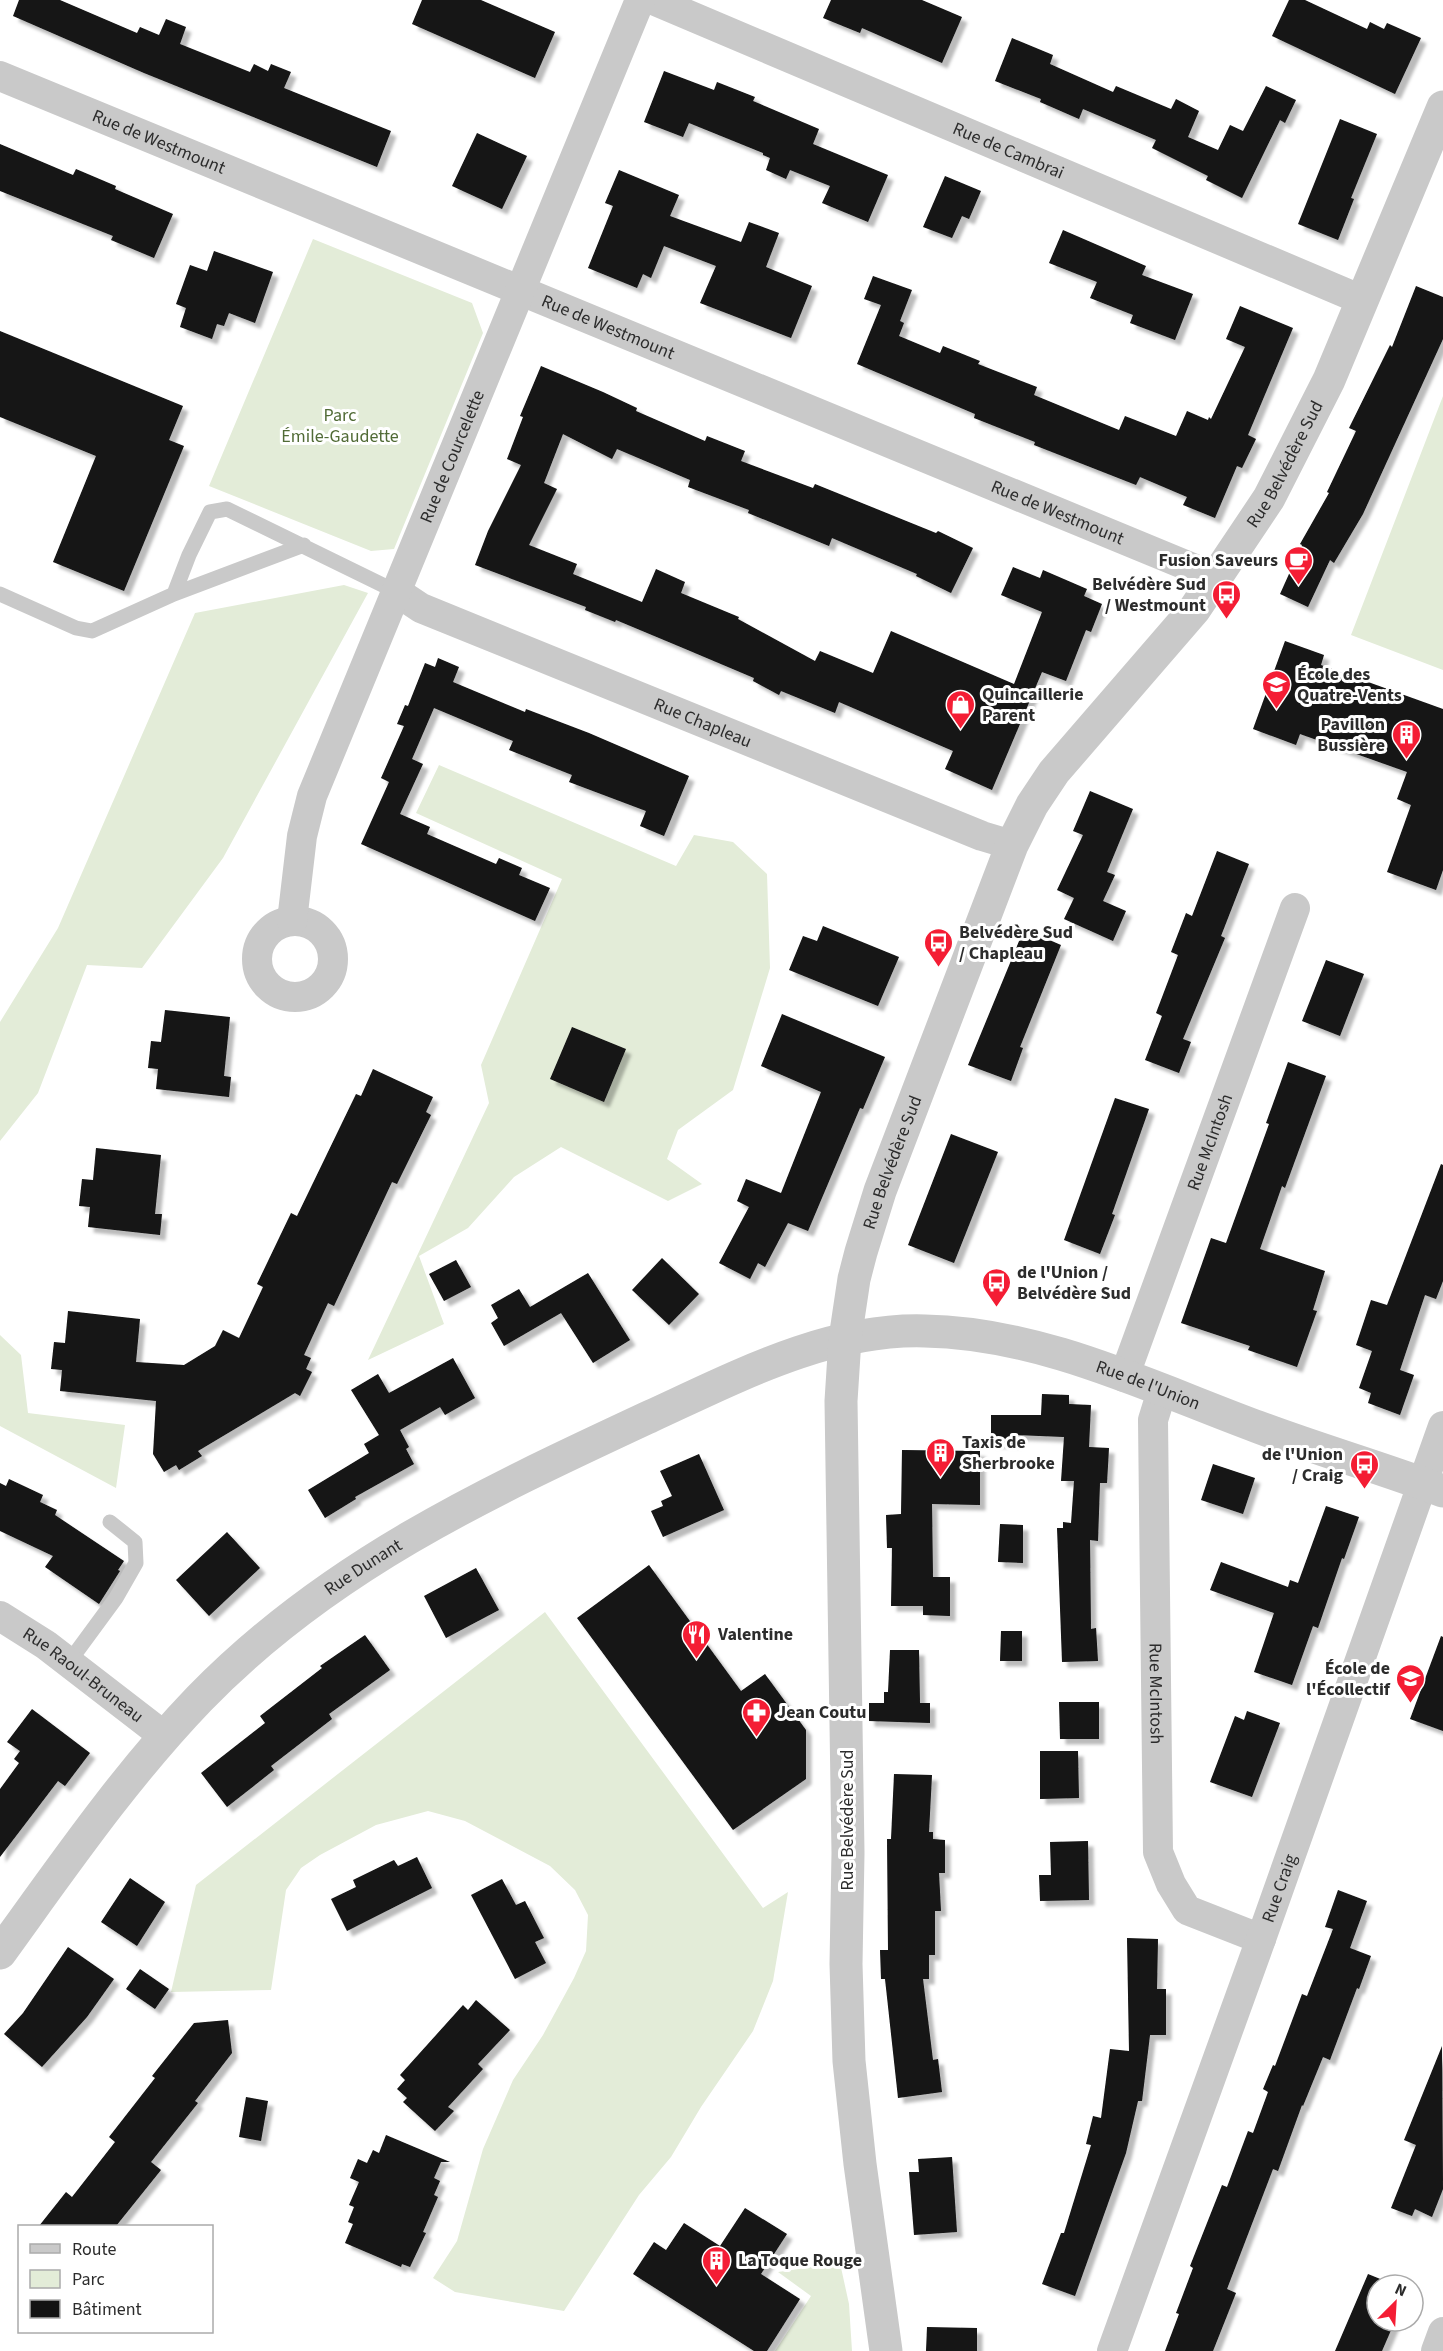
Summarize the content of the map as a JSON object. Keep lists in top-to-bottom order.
{
  "streets": {
    "street": [
      "Rue de Westmount",
      "Rue de Cambrai",
      "Rue de Courcelette",
      "Rue Belvédère Sud",
      "Rue Chapleau",
      "Rue McIntosh",
      "Rue de l'Union",
      "Rue Dunant",
      "Rue Raoul-Bruneau",
      "Rue Craig"
    ]
  },
  "crossings": [
    ["Rue de Westmount", "Rue de Courcelette"],
    ["Rue de Westmount", "Rue Belvédère Sud"],
    ["Rue de Cambrai", "Rue Belvédère Sud"],
    ["Rue de Courcelette", "Rue Chapleau"],
    ["Rue Belvédère Sud", "Rue Chapleau"],
    ["Rue Belvédère Sud", "Rue de l'Union"],
    ["Rue Belvédère Sud", "Rue Dunant"],
    ["Rue McIntosh", "Rue de l'Union"],
    ["Rue McIntosh", "Rue Craig"],
    ["Rue de l'Union", "Rue Dunant"],
    ["Rue de l'Union", "Rue Craig"],
    ["Rue Dunant", "Rue Raoul-Bruneau"]
  ],
  "parks": ["Parc Émile-Gaudette"],
  "places": {
    "cafe": ["Fusion Saveurs"],
    "bus stop": [
      "Belvédère Sud / Westmount",
      "Belvédère Sud / Chapleau",
      "de l'Union / Belvédère Sud",
      "de l'Union / Craig"
    ],
    "school or university": ["École des Quatre-Vents", "École de l'Écollectif"],
    "shop": ["Quincaillerie Parent"],
    "building": ["Pavillon Bussière", "Taxis de Sherbrooke", "La Toque Rouge"],
    "restaurant": ["Valentine"],
    "pharmacy": ["Jean Coutu"]
  },
  "legend": ["Route", "Parc", "Bâtiment"],
  "north": "top right"
}
